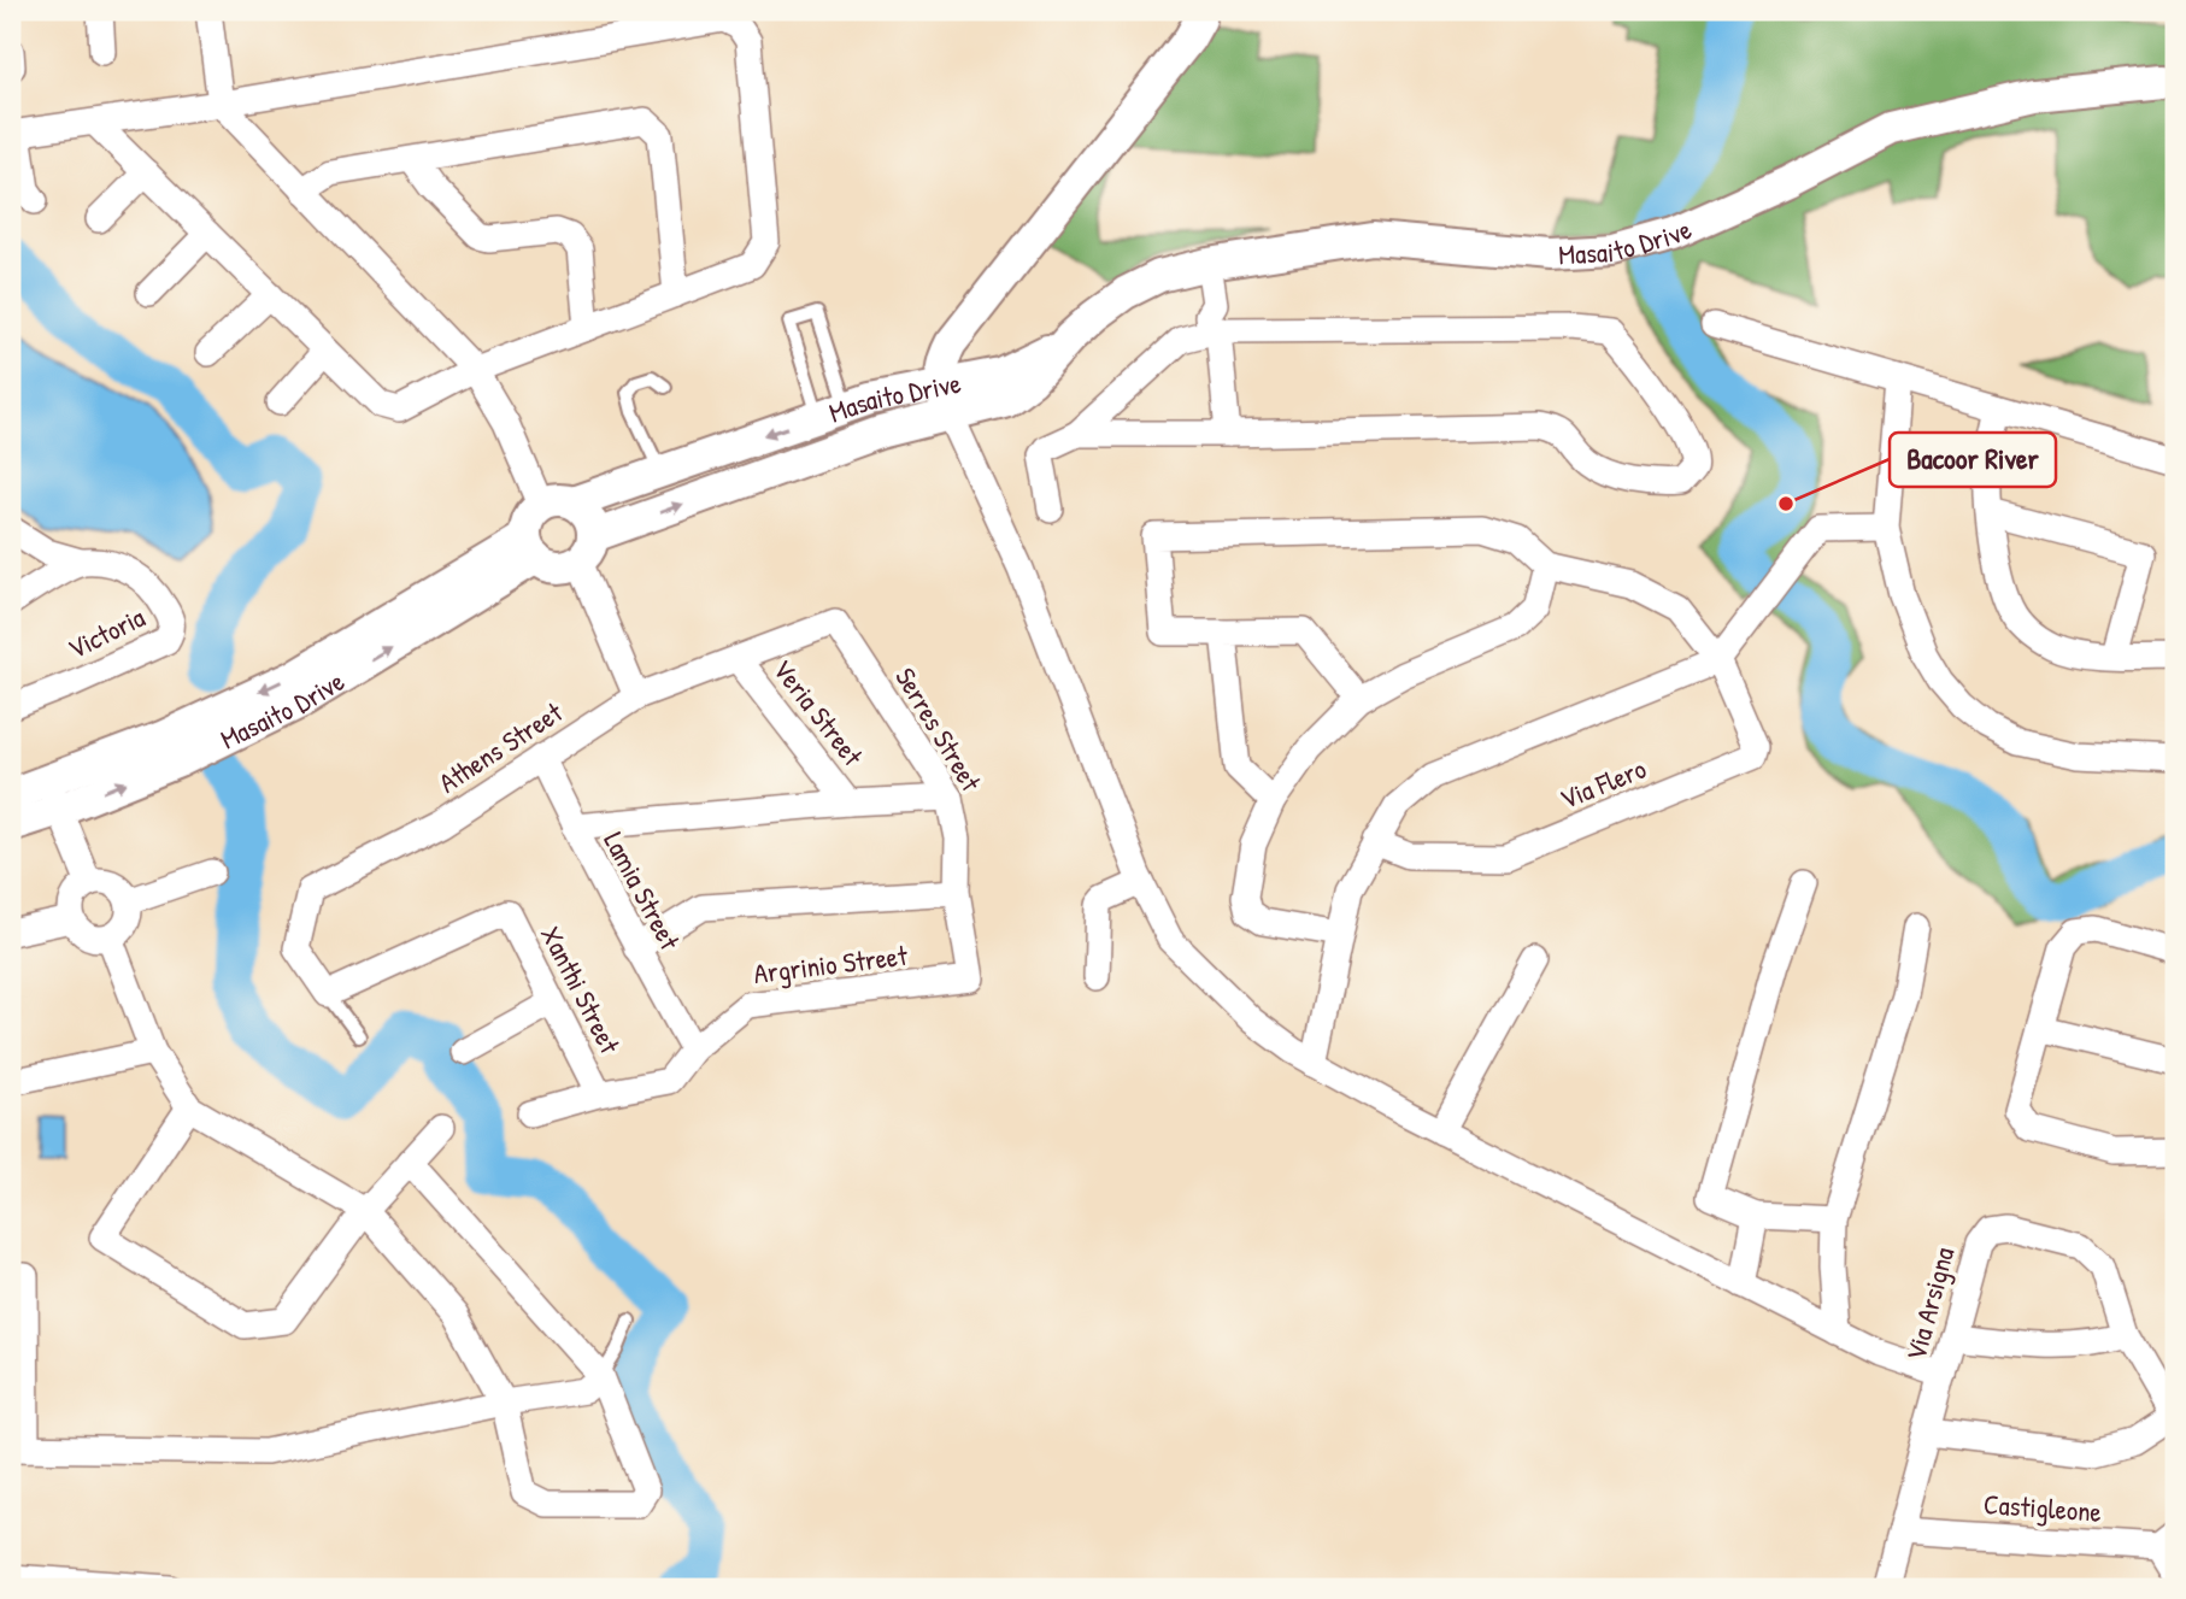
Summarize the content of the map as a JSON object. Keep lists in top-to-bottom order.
{
  "streets": {
    "street": [
      "Masaito Drive",
      "Victoria",
      "Veria Street",
      "Serres Street",
      "Athens Street",
      "Via Flero",
      "Lamia Street",
      "Argrinio Street",
      "Xanthi Street",
      "Via Arsigna",
      "Castigleone"
    ]
  },
  "crossings": [
    ["Veria Street", "Athens Street"],
    ["Serres Street", "Athens Street"],
    ["Serres Street", "Argrinio Street"],
    ["Athens Street", "Lamia Street"],
    ["Athens Street", "Xanthi Street"],
    ["Lamia Street", "Argrinio Street"],
    ["Argrinio Street", "Xanthi Street"],
    ["Via Arsigna", "Castigleone"]
  ],
  "places": ["Bacoor River"]
}
